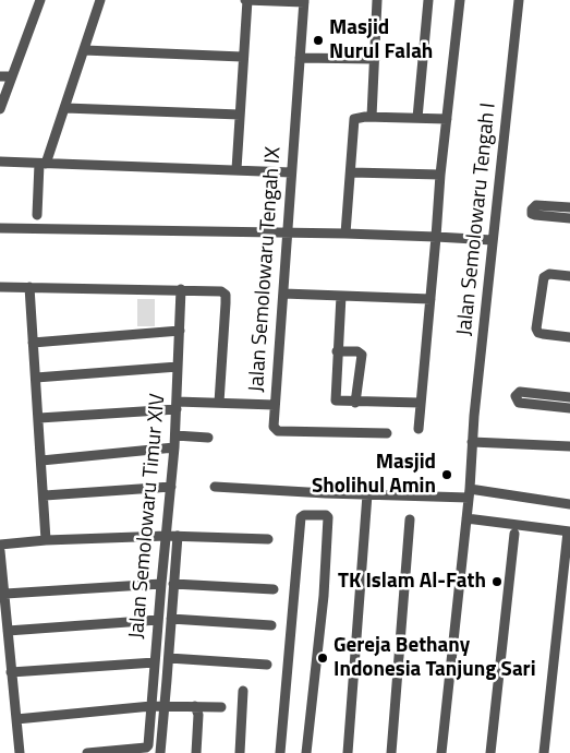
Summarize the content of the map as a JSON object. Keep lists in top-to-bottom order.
{
  "streets": {
    "street": ["Jalan Semolowaru Tengah I", "Jalan Semolowaru Tengah IX", "Jalan Semolowaru Timur XIV"]
  },
  "places": [
    "Masjid Nurul Falah",
    "Masjid Sholihul Amin",
    "TK Islam Al-Fath",
    "Gereja Bethany Indonesia Tanjung Sari"
  ]
}
